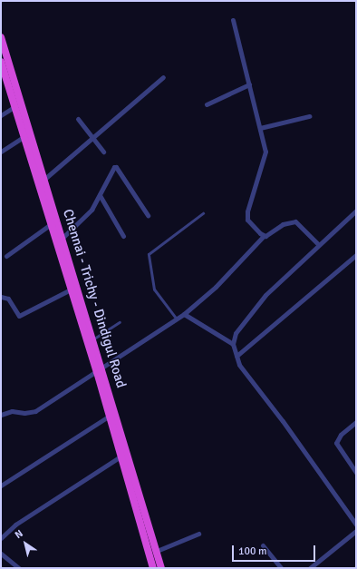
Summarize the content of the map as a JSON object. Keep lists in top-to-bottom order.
{
  "streets": {
    "highway": ["Chennai - Trichy - Dindigul Road"]
  },
  "scale_bar": "100 m",
  "north": "top left"
}
